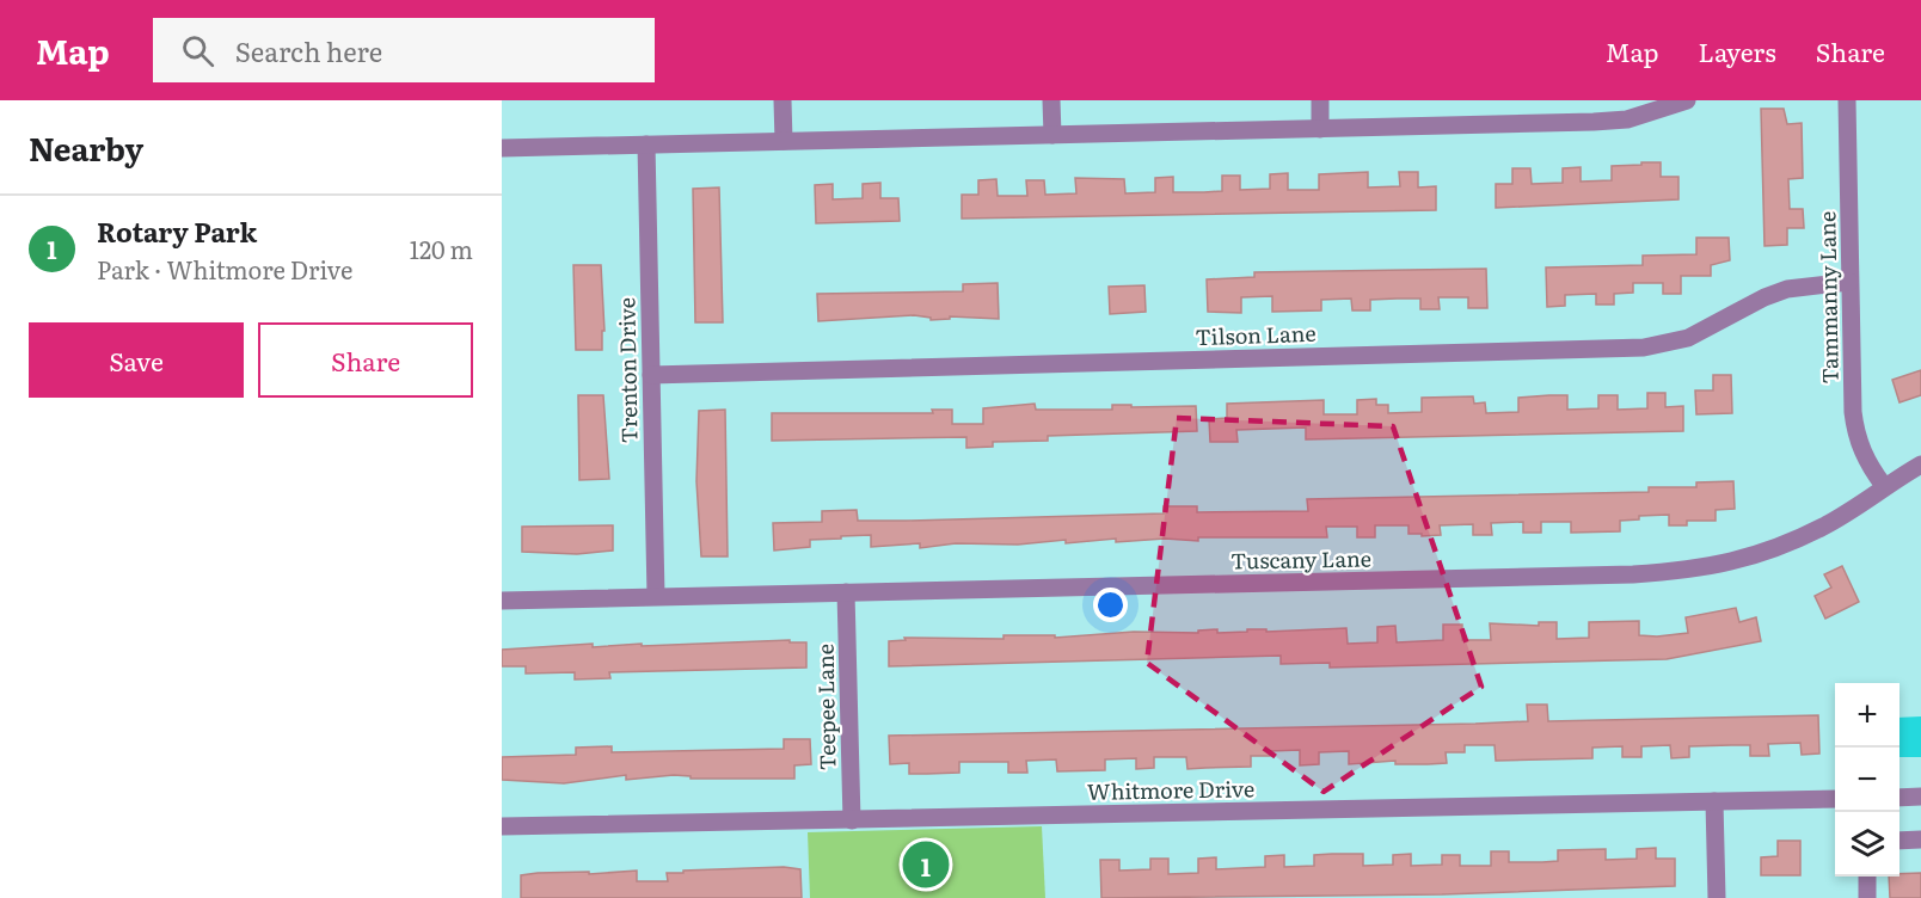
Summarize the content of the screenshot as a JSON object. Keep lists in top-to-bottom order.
{
  "streets": {
    "street": [
      "Tammanny Lane",
      "Tilson Lane",
      "Trenton Drive",
      "Tuscany Lane",
      "Teepee Lane",
      "Whitmore Drive"
    ]
  },
  "crossings": [
    ["Tammanny Lane", "Tilson Lane"],
    ["Tammanny Lane", "Tuscany Lane"],
    ["Tilson Lane", "Trenton Drive"],
    ["Trenton Drive", "Tuscany Lane"],
    ["Tuscany Lane", "Teepee Lane"],
    ["Teepee Lane", "Whitmore Drive"]
  ],
  "page": {
    "header": "Map",
    "search": "Search here",
    "nav": ["Map", "Layers", "Share"],
    "heading": "Nearby",
    "list": [
      {
        "mark": "1",
        "name": "Rotary Park",
        "note": "Park · Whitmore Drive",
        "value": "120 m"
      }
    ],
    "buttons": ["Save", "Share"],
    "map_buttons": ["+", "−"],
    "pins": "1"
  }
}
